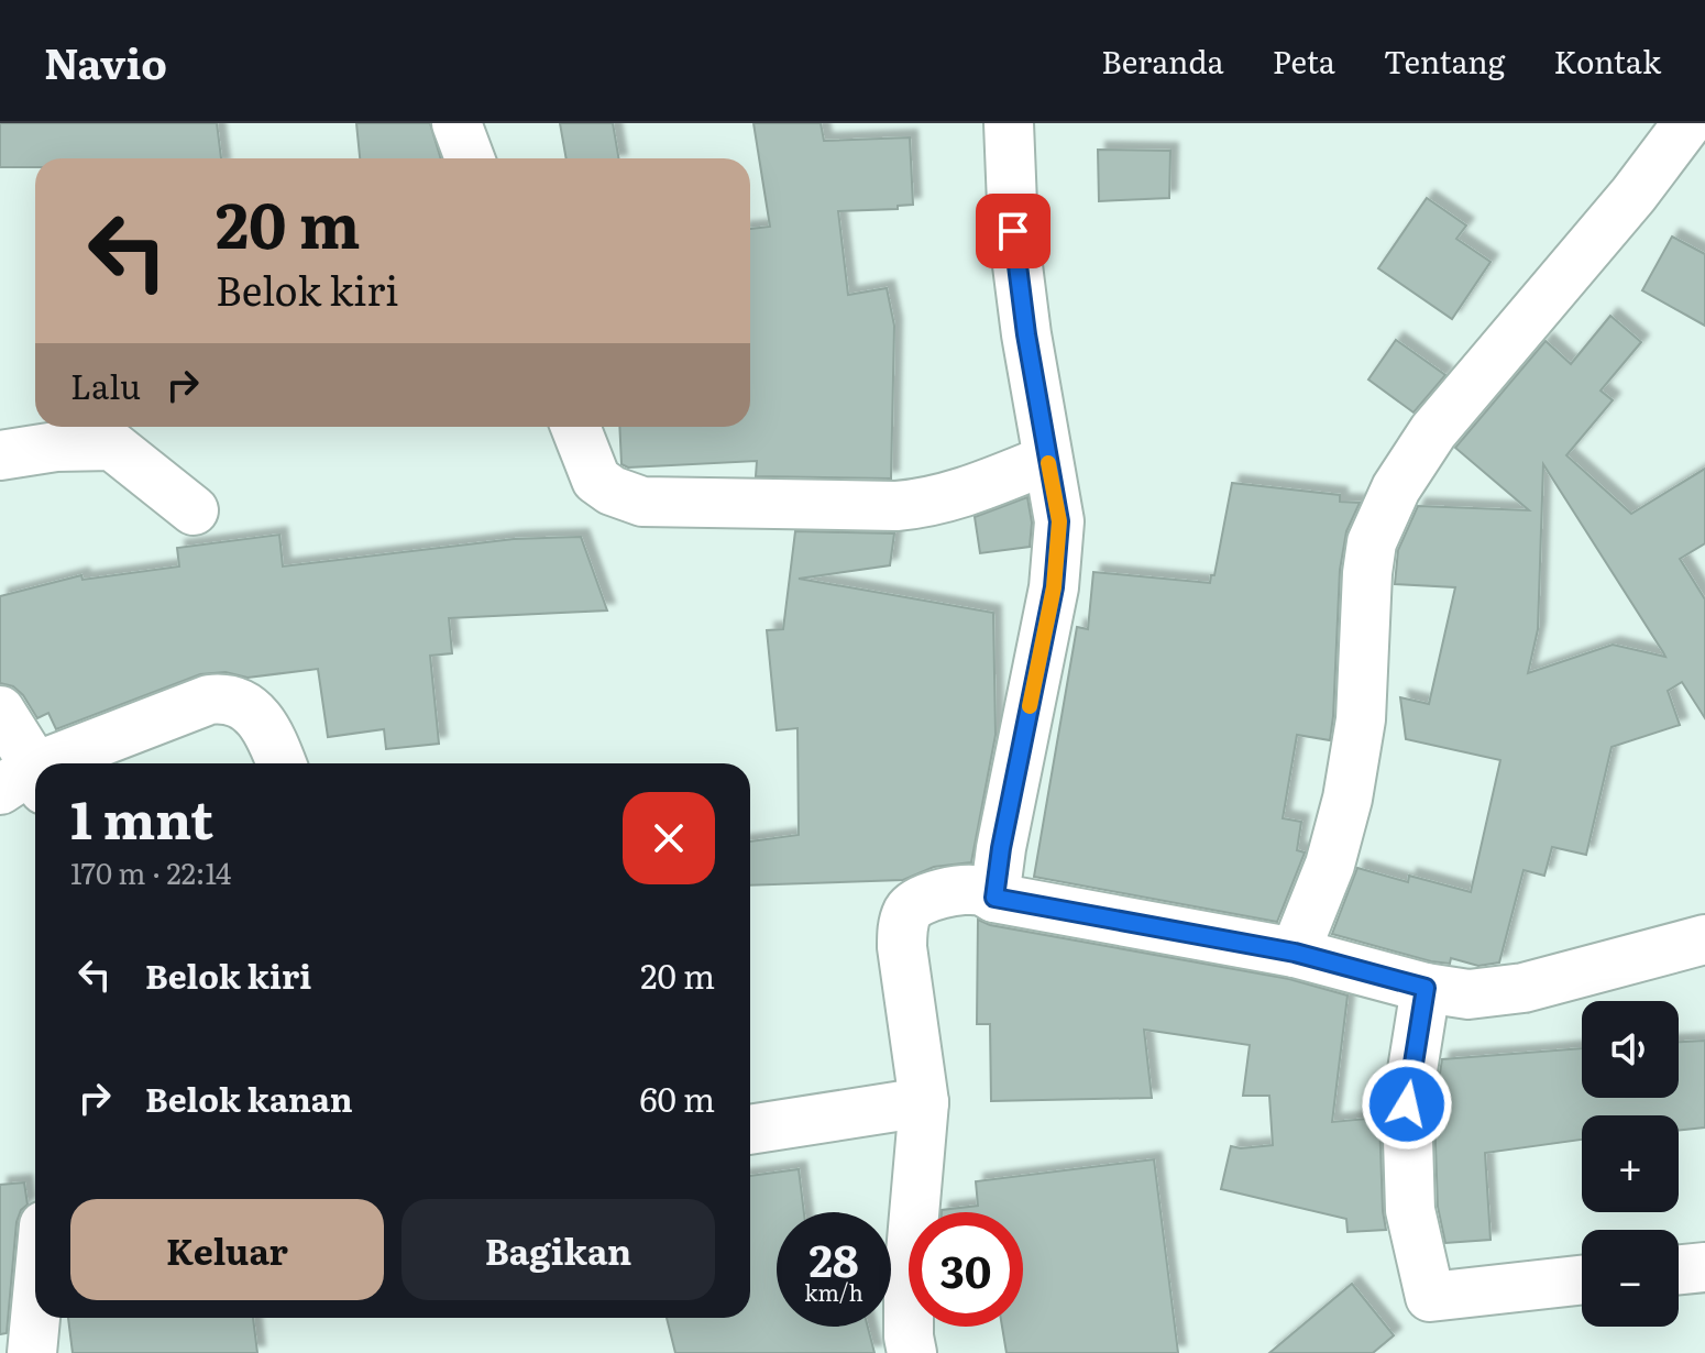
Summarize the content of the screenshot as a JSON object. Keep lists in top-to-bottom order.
{
  "page": {
    "header": "Navio",
    "nav": [
      "Beranda",
      "Peta",
      "Tentang",
      "Kontak"
    ],
    "turn": ["20 m", "Belok kiri"],
    "then": "Lalu",
    "heading": ["1 mnt", "170 m · 22:14"],
    "list": [
      {
        "name": "Belok kiri",
        "value": "20 m"
      },
      {
        "name": "Belok kanan",
        "value": "60 m"
      }
    ],
    "map_buttons": ["+", "−"],
    "buttons": ["Keluar", "Bagikan"],
    "speed": "28 km/h",
    "limit": "30"
  }
}
